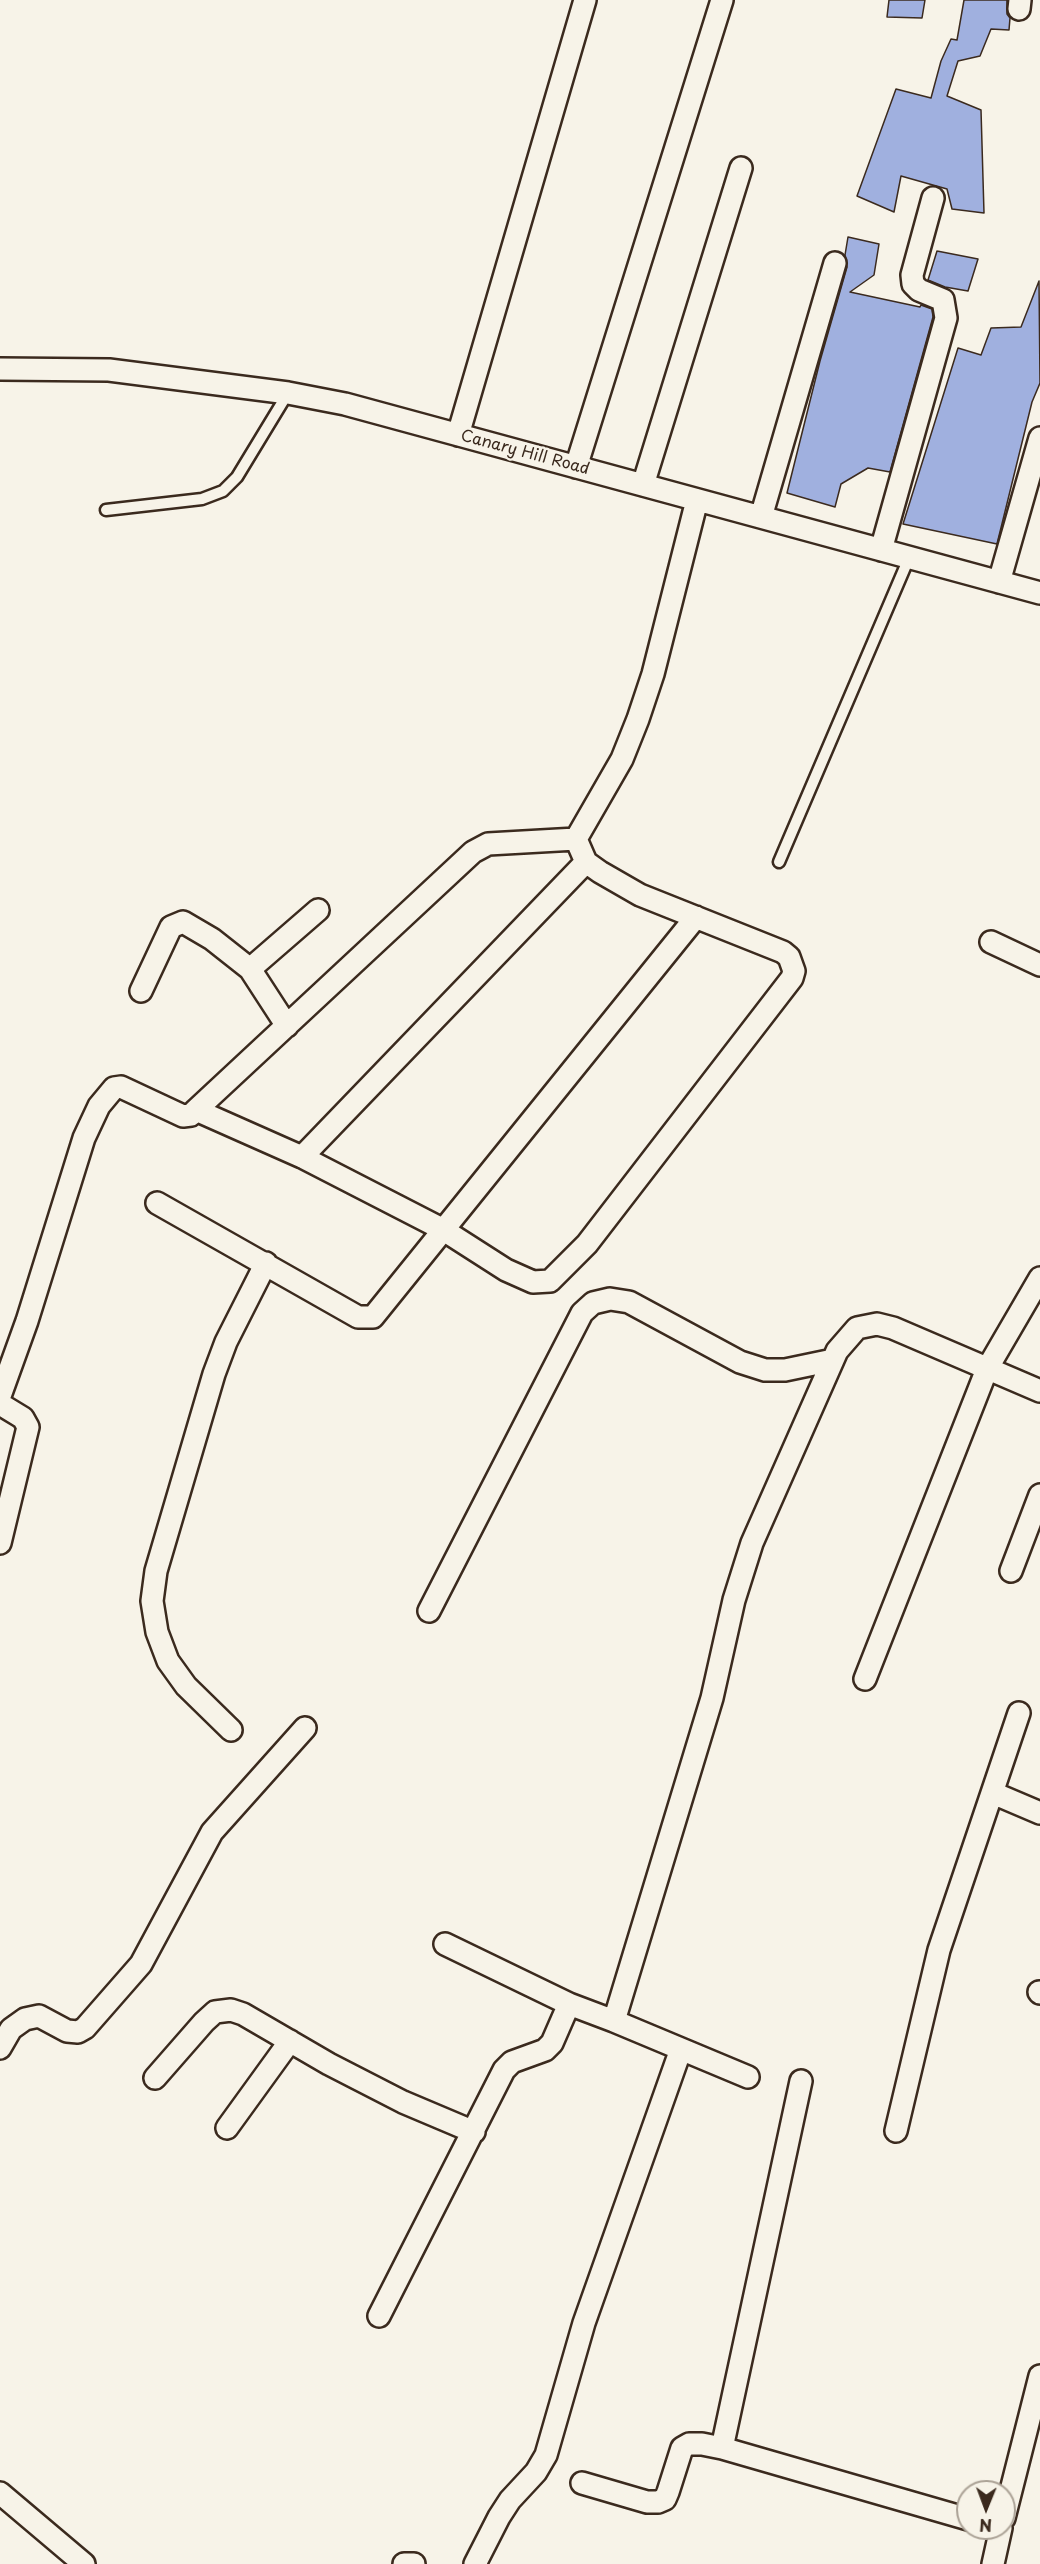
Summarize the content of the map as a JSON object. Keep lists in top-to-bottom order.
{
  "streets": {
    "street": ["Canary Hill Road"]
  },
  "north": "bottom"
}
